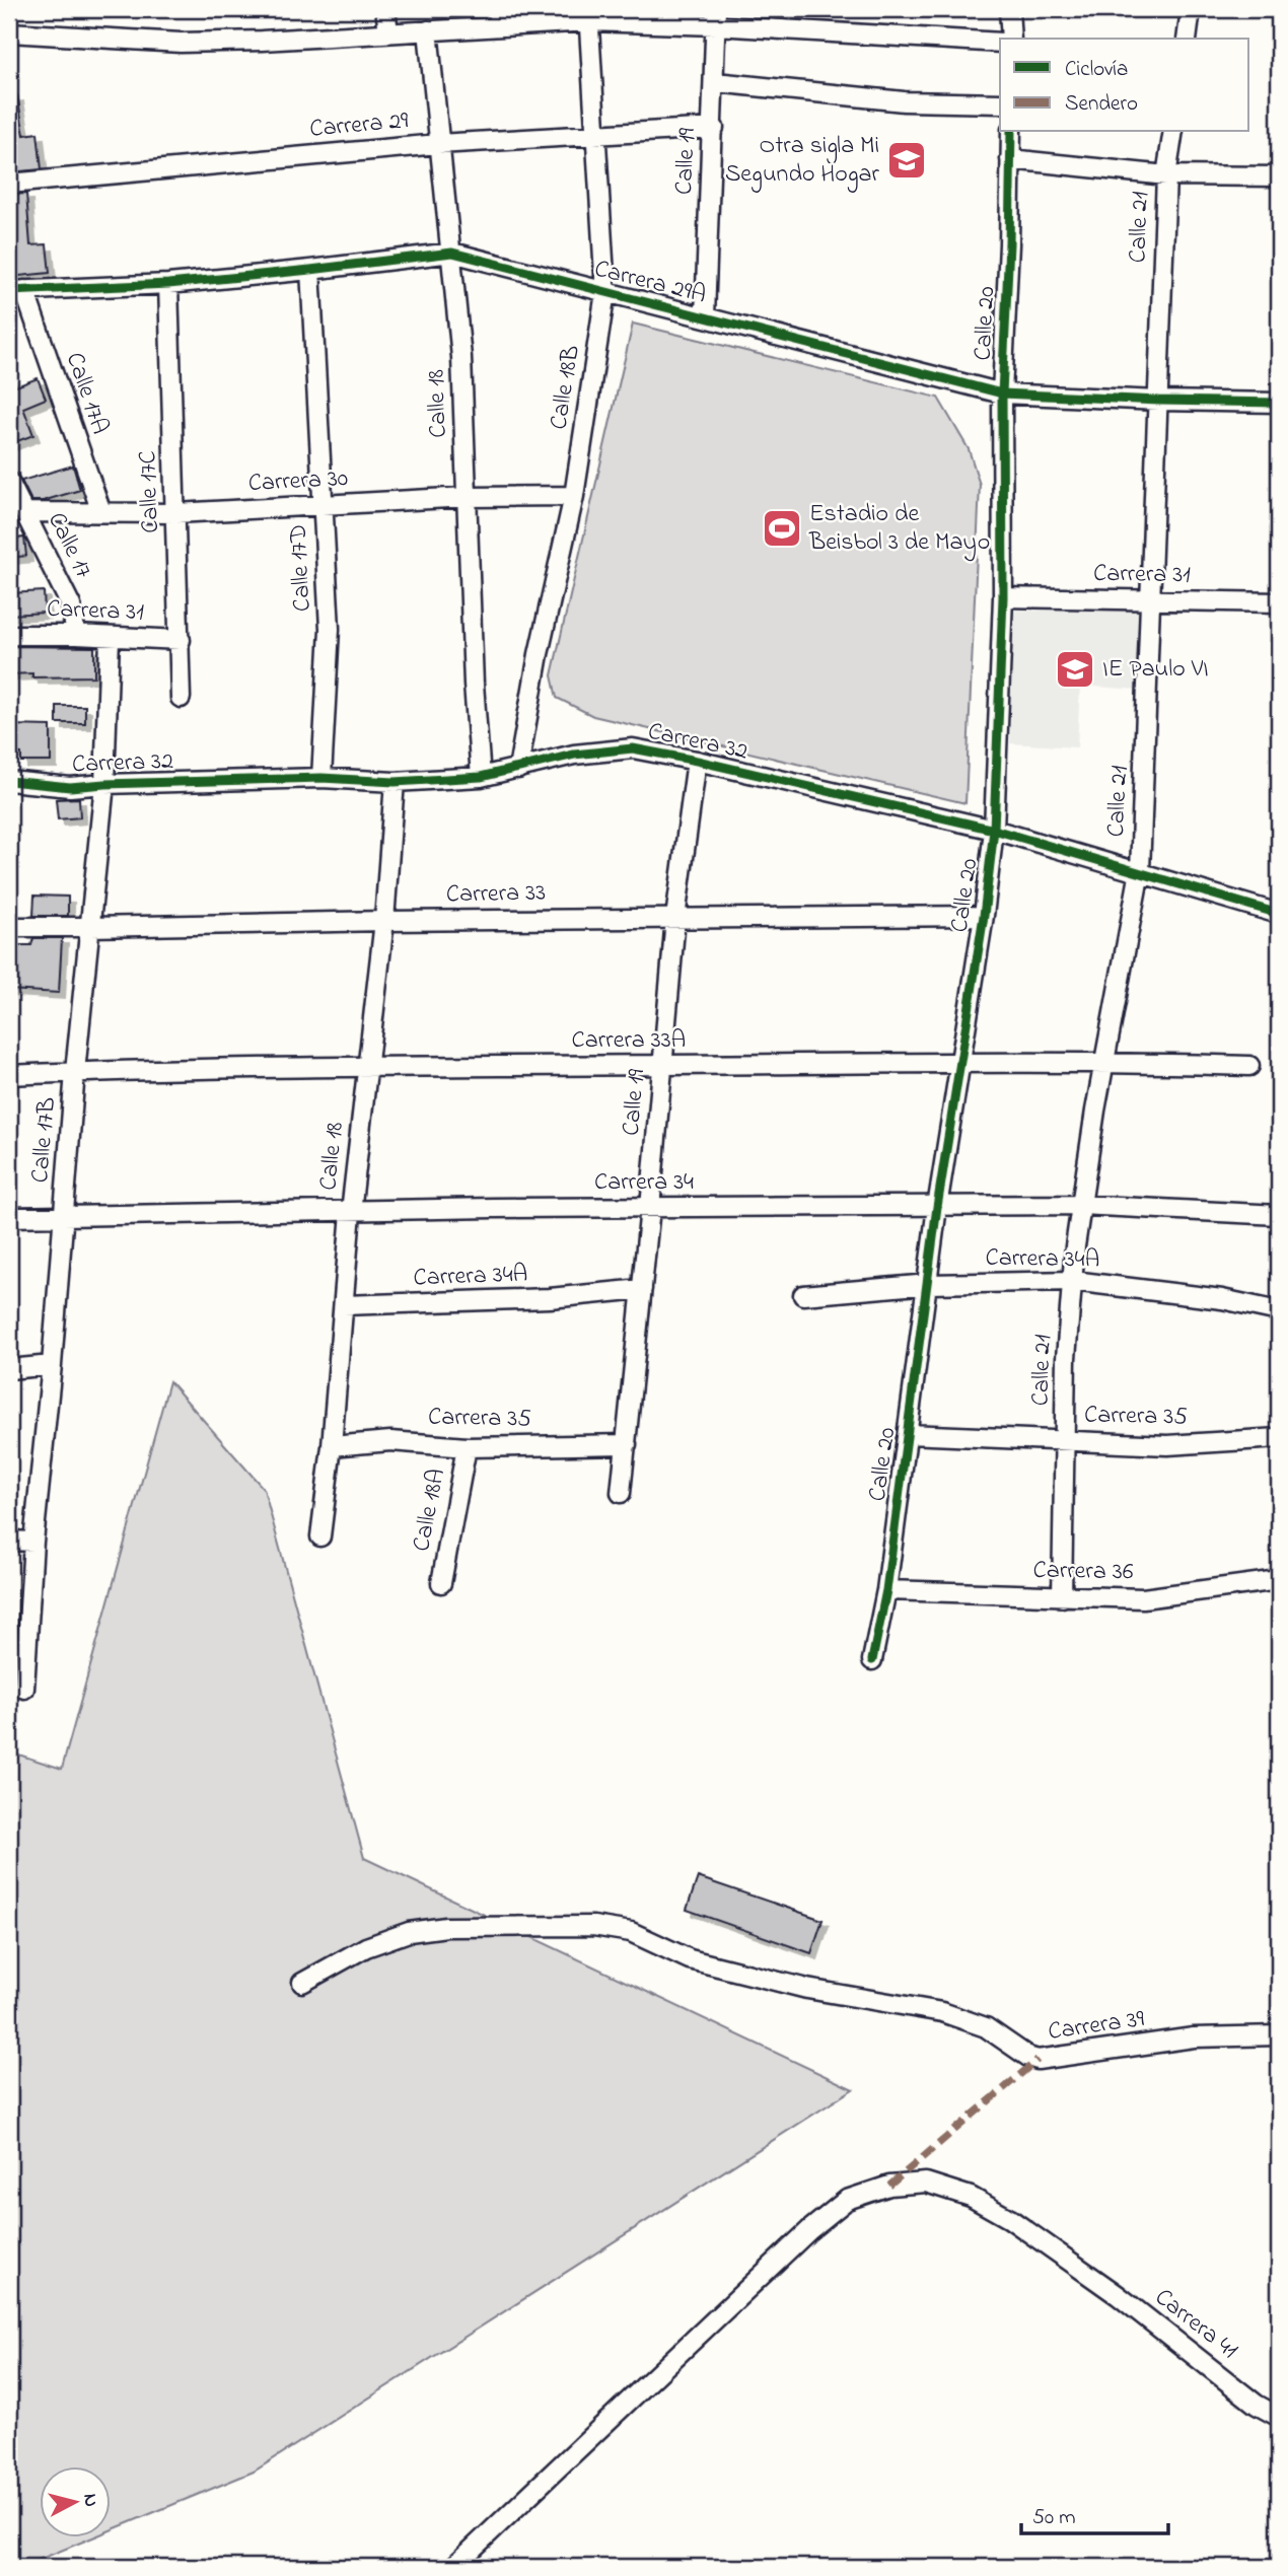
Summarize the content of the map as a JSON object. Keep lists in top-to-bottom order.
{
  "streets": {
    "street": [
      "Carrera 29",
      "Calle 19",
      "Calle 21",
      "Carrera 29A",
      "Calle 20",
      "Calle 18B",
      "Calle 17A",
      "Calle 18",
      "Carrera 30",
      "Calle 17C",
      "Calle 17",
      "Calle 17D",
      "Carrera 31",
      "Carrera 32",
      "Carrera 33",
      "Carrera 33A",
      "Calle 17B",
      "Carrera 34",
      "Carrera 34A",
      "Carrera 35",
      "Calle 18A",
      "Carrera 36",
      "Carrera 39",
      "Carrera 41"
    ]
  },
  "crossings": [
    ["Carrera 29", "Calle 19"],
    ["Carrera 29", "Calle 18B"],
    ["Carrera 29", "Calle 18"],
    ["Calle 19", "Carrera 29A"],
    ["Calle 19", "Carrera 32"],
    ["Calle 19", "Carrera 33"],
    ["Calle 19", "Carrera 33A"],
    ["Calle 19", "Carrera 34"],
    ["Calle 19", "Carrera 34A"],
    ["Calle 19", "Carrera 35"],
    ["Calle 21", "Carrera 29A"],
    ["Calle 21", "Carrera 31"],
    ["Calle 21", "Carrera 32"],
    ["Calle 21", "Carrera 33A"],
    ["Calle 21", "Carrera 34"],
    ["Calle 21", "Carrera 34A"],
    ["Calle 21", "Carrera 35"],
    ["Calle 21", "Carrera 36"],
    ["Carrera 29A", "Calle 20"],
    ["Carrera 29A", "Calle 18B"],
    ["Carrera 29A", "Calle 17A"],
    ["Carrera 29A", "Calle 18"],
    ["Carrera 29A", "Calle 17C"],
    ["Carrera 29A", "Calle 17D"],
    ["Calle 20", "Carrera 31"],
    ["Calle 20", "Carrera 32"],
    ["Calle 20", "Carrera 33"],
    ["Calle 20", "Carrera 33A"],
    ["Calle 20", "Carrera 34"],
    ["Calle 20", "Carrera 34A"],
    ["Calle 20", "Carrera 35"],
    ["Calle 20", "Carrera 36"],
    ["Calle 18B", "Carrera 30"],
    ["Calle 18B", "Carrera 32"],
    ["Calle 17A", "Carrera 30"],
    ["Calle 18", "Carrera 30"],
    ["Calle 18", "Carrera 32"],
    ["Calle 18", "Carrera 33"],
    ["Calle 18", "Carrera 33A"],
    ["Calle 18", "Carrera 34"],
    ["Calle 18", "Carrera 34A"],
    ["Calle 18", "Carrera 35"],
    ["Carrera 30", "Calle 17C"],
    ["Carrera 30", "Calle 17"],
    ["Carrera 30", "Calle 17D"],
    ["Calle 17C", "Carrera 31"],
    ["Calle 17", "Carrera 31"],
    ["Calle 17D", "Carrera 32"],
    ["Carrera 31", "Calle 17B"],
    ["Carrera 32", "Calle 17B"],
    ["Carrera 33", "Calle 17B"],
    ["Carrera 33A", "Calle 17B"],
    ["Calle 17B", "Carrera 34"],
    ["Carrera 35", "Calle 18A"]
  ],
  "places": {
    "school or university": ["Otra sigla Mi Segundo Hogar", "IE Paulo VI"],
    "sports": ["Estadio de Beisbol 3 de Mayo"]
  },
  "legend": ["Ciclovía", "Sendero"],
  "scale_bar": "50 m",
  "north": "right"
}
